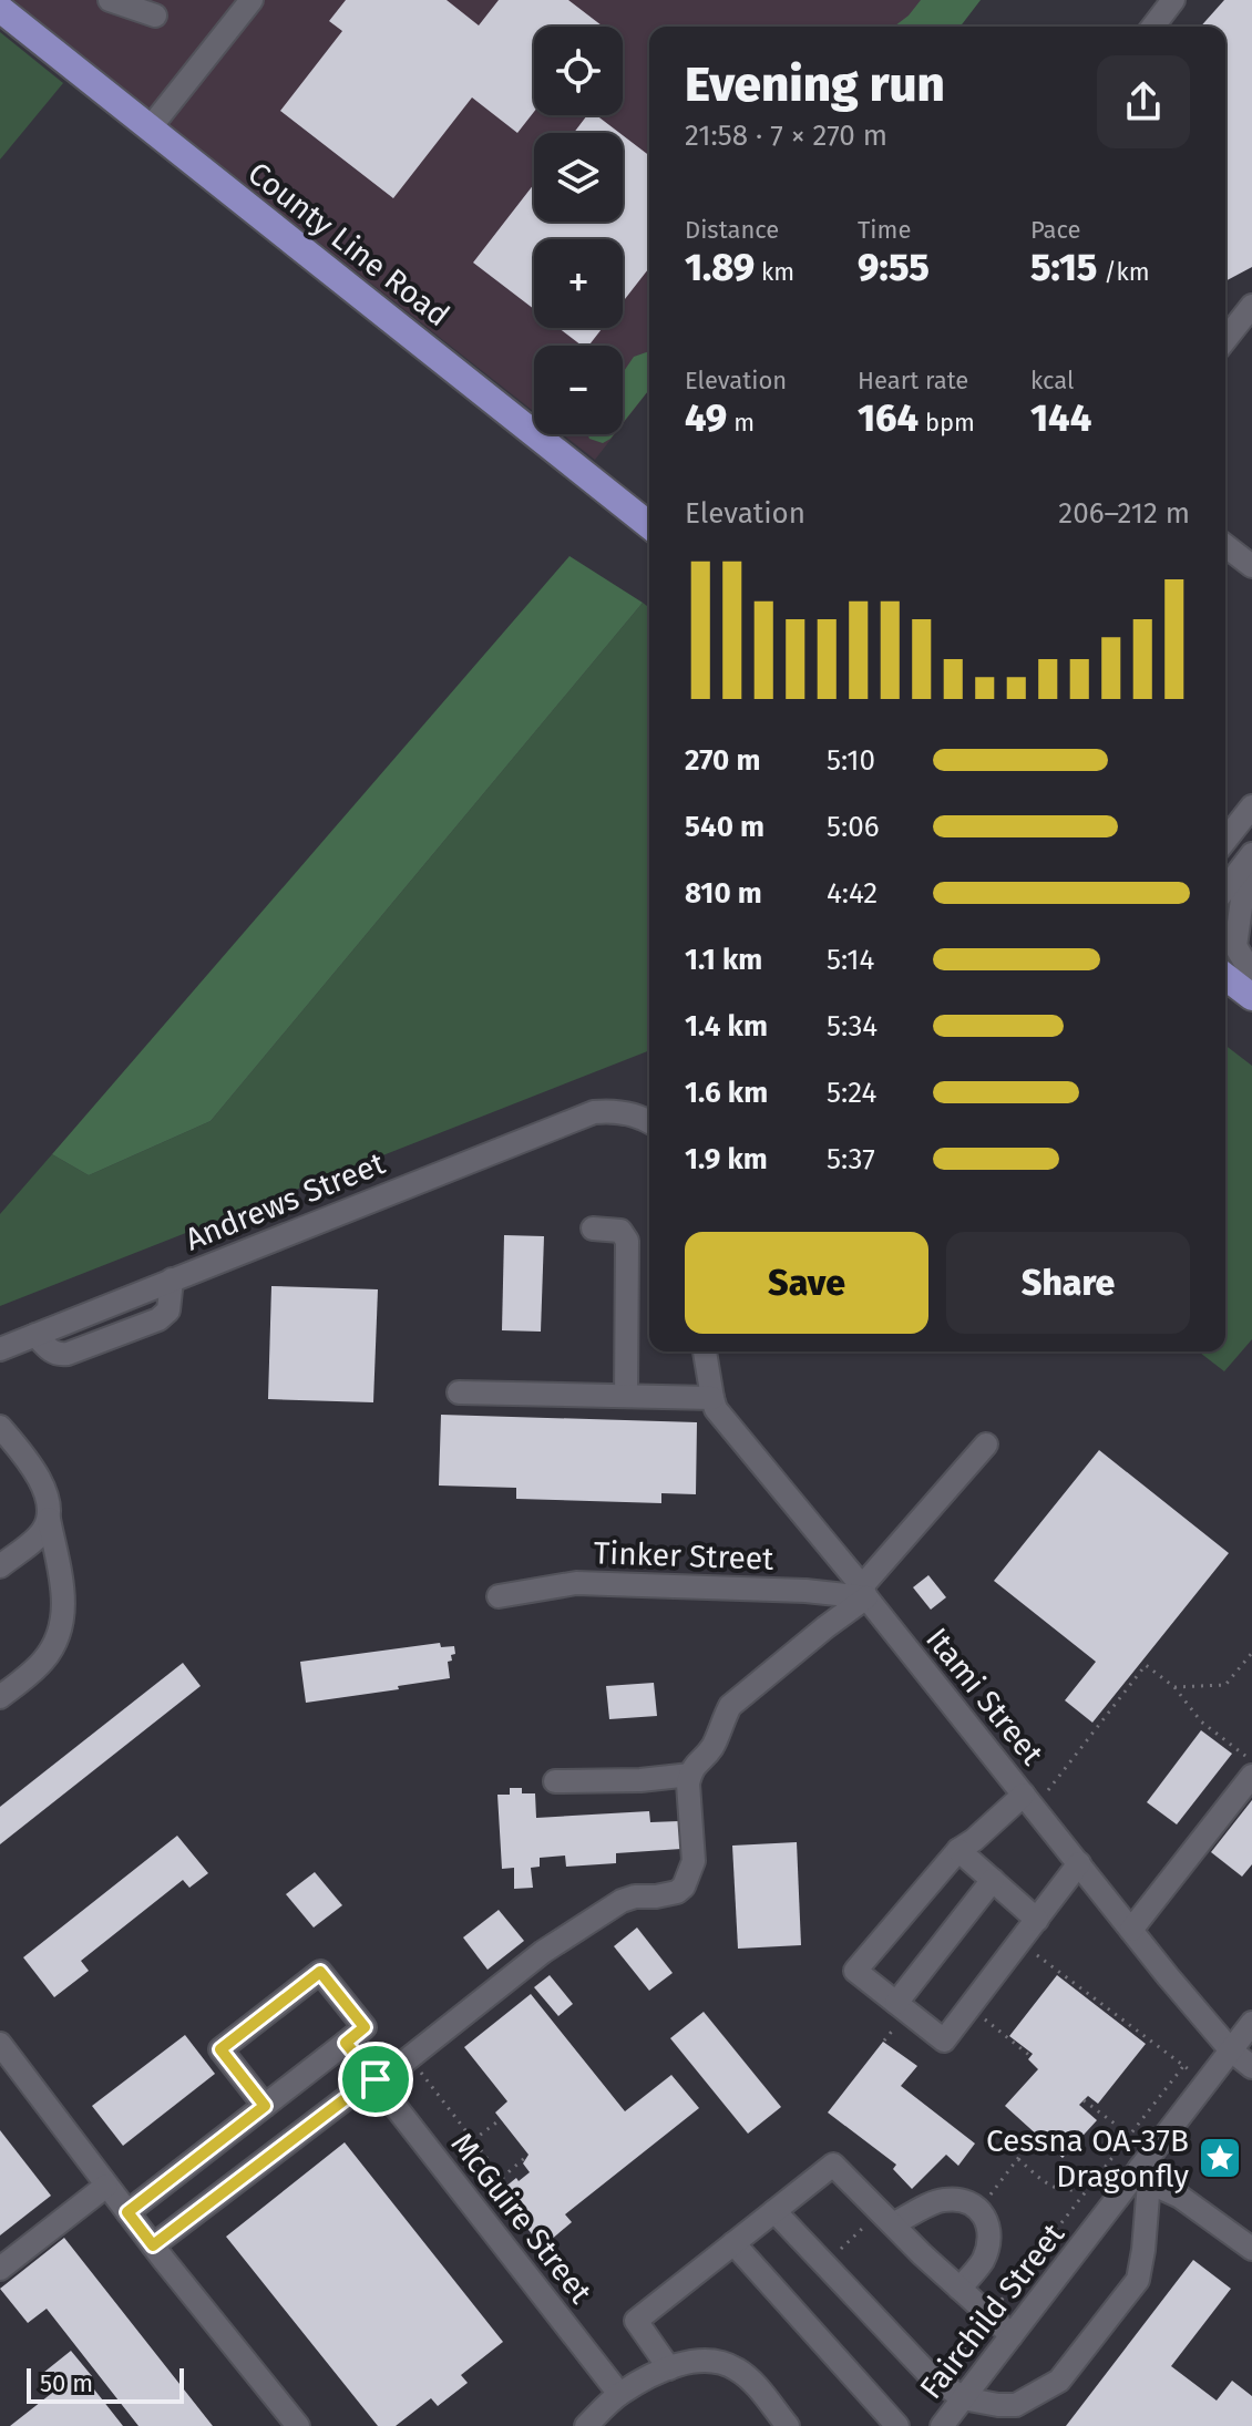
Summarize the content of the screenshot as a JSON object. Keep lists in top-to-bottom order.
{
  "streets": {
    "main road": ["County Line Road"],
    "street": [
      "Andrews Street",
      "Tinker Street",
      "Itami Street",
      "McGuire Street",
      "Fairchild Street"
    ]
  },
  "crossings": [
    ["Tinker Street", "Itami Street"],
    ["Itami Street", "Fairchild Street"]
  ],
  "places": {
    "place": ["Cessna OA-37B Dragonfly"]
  },
  "scale_bar": "50 m",
  "page": {
    "map_buttons": ["+", "−"],
    "heading": ["Evening run", "21:58 · 7 × 270 m"],
    "stats": [
      ["Distance", "1.89 km"],
      ["Time", "9:55"],
      ["Pace", "5:15 /km"],
      ["Elevation", "49 m"],
      ["Heart rate", "164 bpm"],
      ["kcal", "144"]
    ],
    "chart": ["Elevation", "206–212 m"],
    "list": [
      {
        "name": "270 m",
        "note": "5:10"
      },
      {
        "name": "540 m",
        "note": "5:06"
      },
      {
        "name": "810 m",
        "note": "4:42"
      },
      {
        "name": "1.1 km",
        "note": "5:14"
      },
      {
        "name": "1.4 km",
        "note": "5:34"
      },
      {
        "name": "1.6 km",
        "note": "5:24"
      },
      {
        "name": "1.9 km",
        "note": "5:37"
      }
    ],
    "buttons": ["Save", "Share"],
    "scale": "50 m"
  }
}
